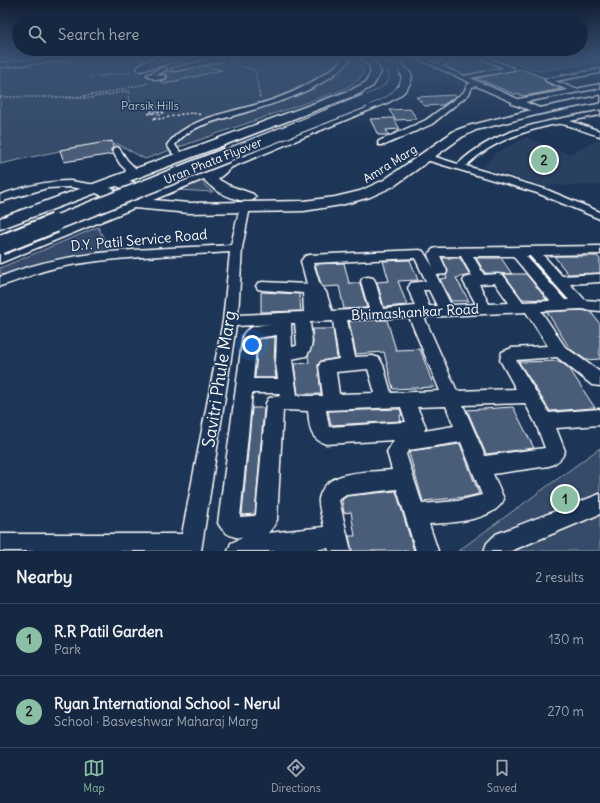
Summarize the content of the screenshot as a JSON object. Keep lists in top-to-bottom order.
{
  "streets": {
    "highway": ["Uran Phata Flyover", "Amra Marg"],
    "street": ["D.Y. Patil Service Road", "Bhimashankar Road", "Savitri Phule Marg"]
  },
  "crossings": [
    ["Amra Marg", "Savitri Phule Marg"],
    ["D.Y. Patil Service Road", "Savitri Phule Marg"],
    ["Bhimashankar Road", "Savitri Phule Marg"]
  ],
  "parks": ["Parsik Hills"],
  "page": {
    "search": "Search here",
    "pins": ["2", "1"],
    "heading": ["Nearby", "2 results"],
    "list": [
      {
        "mark": "1",
        "name": "R.R Patil Garden",
        "note": "Park",
        "value": "130 m"
      },
      {
        "mark": "2",
        "name": "Ryan International School - Nerul",
        "note": "School · Basveshwar Maharaj Marg",
        "value": "270 m"
      }
    ],
    "nav": ["Map", "Directions", "Saved"]
  }
}
